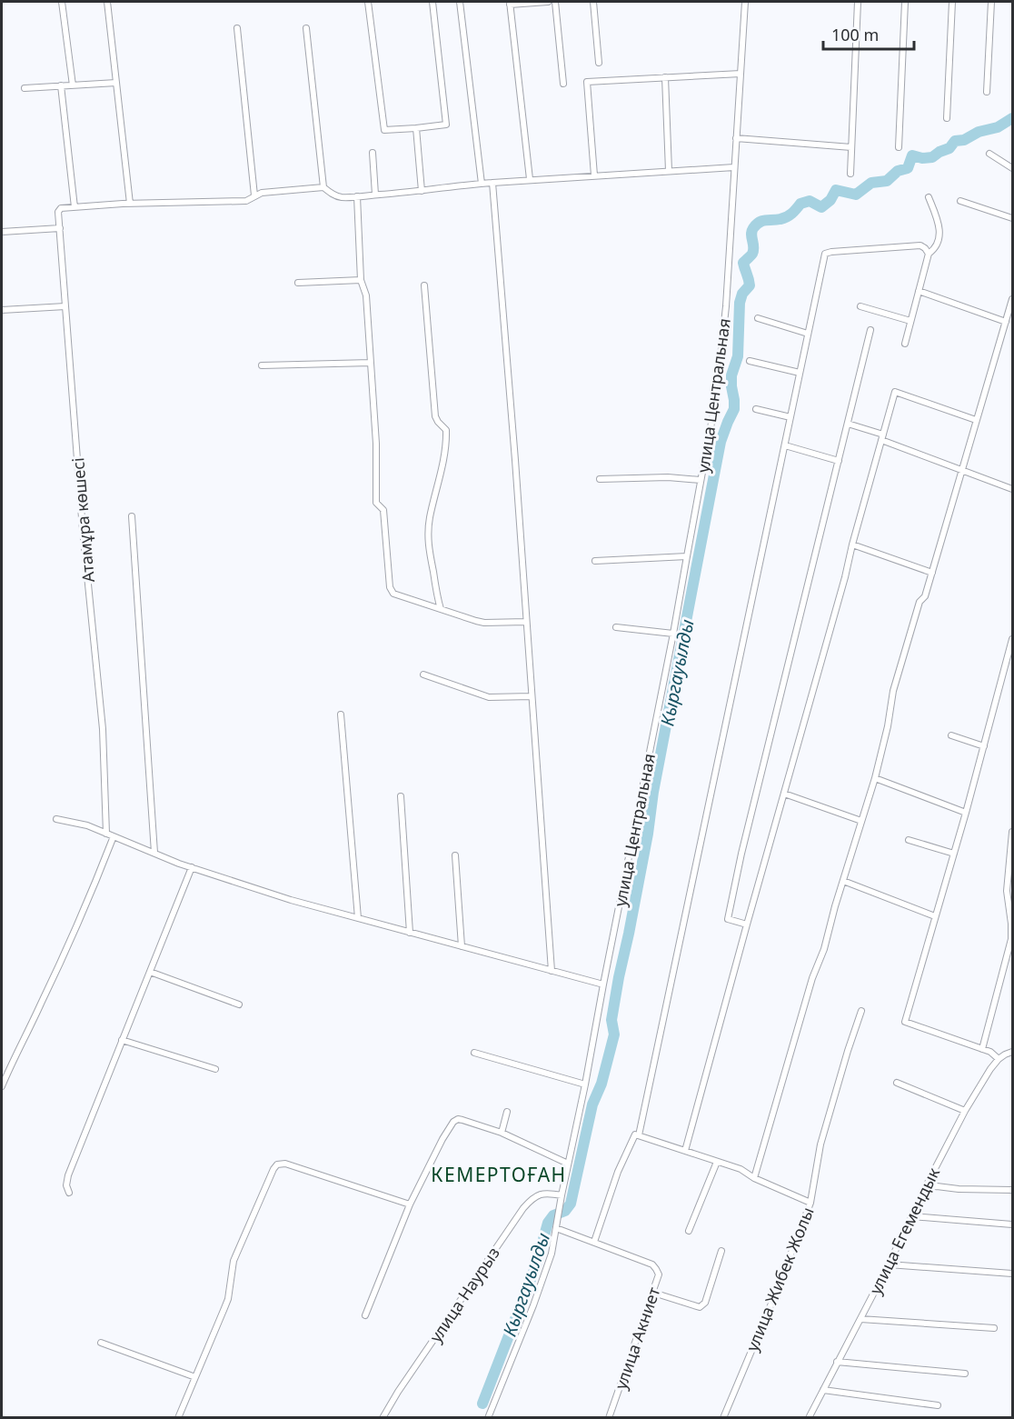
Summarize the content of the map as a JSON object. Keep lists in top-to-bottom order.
{
  "streets": {
    "street": [
      "улица Центральная",
      "Атамұра көшесі",
      "улица Егемендык",
      "улица Жибек Жолы",
      "улица Наурыз",
      "улица Акниет"
    ]
  },
  "crossings": [
    ["улица Центральная", "улица Наурыз"],
    ["улица Центральная", "улица Акниет"]
  ],
  "districts": ["КЕМЕРТОҒАН"],
  "water": ["Кыргауылды"],
  "scale_bar": "100 m"
}
